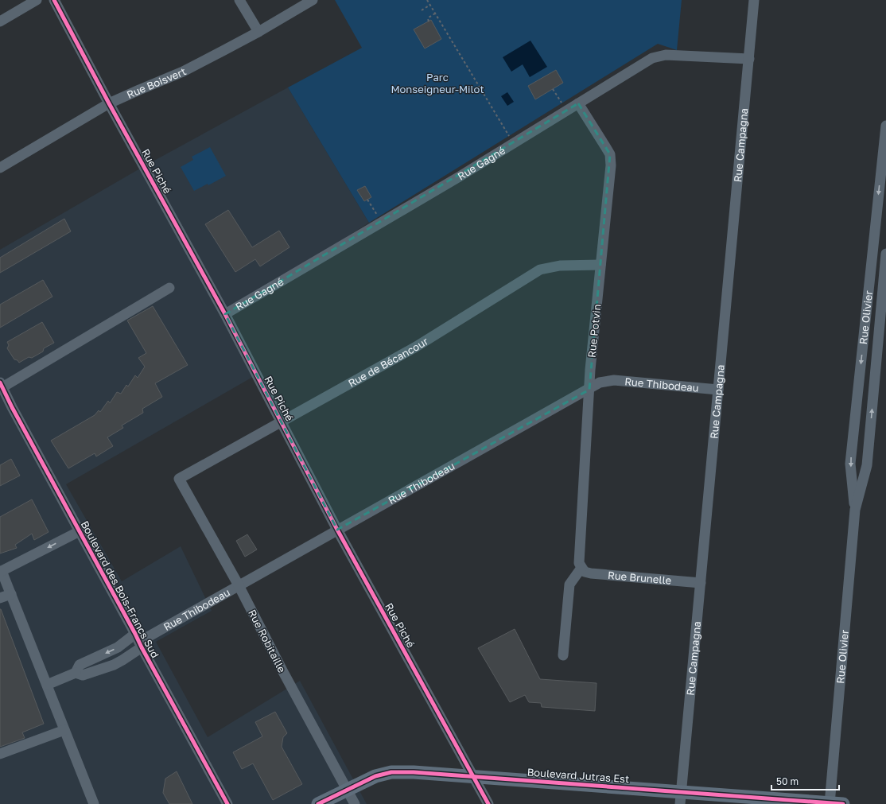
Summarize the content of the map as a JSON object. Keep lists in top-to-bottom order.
{
  "streets": {
    "main road": ["Boulevard Jutras Est"],
    "street": [
      "Rue Boisvert",
      "Rue Campagna",
      "Rue Gagné",
      "Rue Piché",
      "Rue Olivier",
      "Rue Potvin",
      "Rue de Bécancour",
      "Rue Thibodeau",
      "Rue Brunelle",
      "Boulevard des Bois-Francs Sud",
      "Rue Robitaille"
    ]
  },
  "crossings": [
    ["Rue Boisvert", "Rue Piché"],
    ["Rue Campagna", "Rue Gagné"],
    ["Rue Campagna", "Rue Thibodeau"],
    ["Rue Campagna", "Rue Brunelle"],
    ["Rue Campagna", "Boulevard Jutras Est"],
    ["Rue Gagné", "Rue Piché"],
    ["Rue Gagné", "Rue Potvin"],
    ["Rue Piché", "Rue de Bécancour"],
    ["Rue Piché", "Rue Thibodeau"],
    ["Rue Piché", "Boulevard Jutras Est"],
    ["Rue Olivier", "Boulevard Jutras Est"],
    ["Rue Potvin", "Rue de Bécancour"],
    ["Rue Potvin", "Rue Thibodeau"],
    ["Rue Potvin", "Rue Brunelle"],
    ["Rue de Bécancour", "Rue Robitaille"],
    ["Rue Thibodeau", "Boulevard des Bois-Francs Sud"],
    ["Rue Thibodeau", "Rue Robitaille"],
    ["Rue Robitaille", "Boulevard Jutras Est"]
  ],
  "parks": ["Parc Monseigneur-Milot"],
  "scale_bar": "50 m"
}
